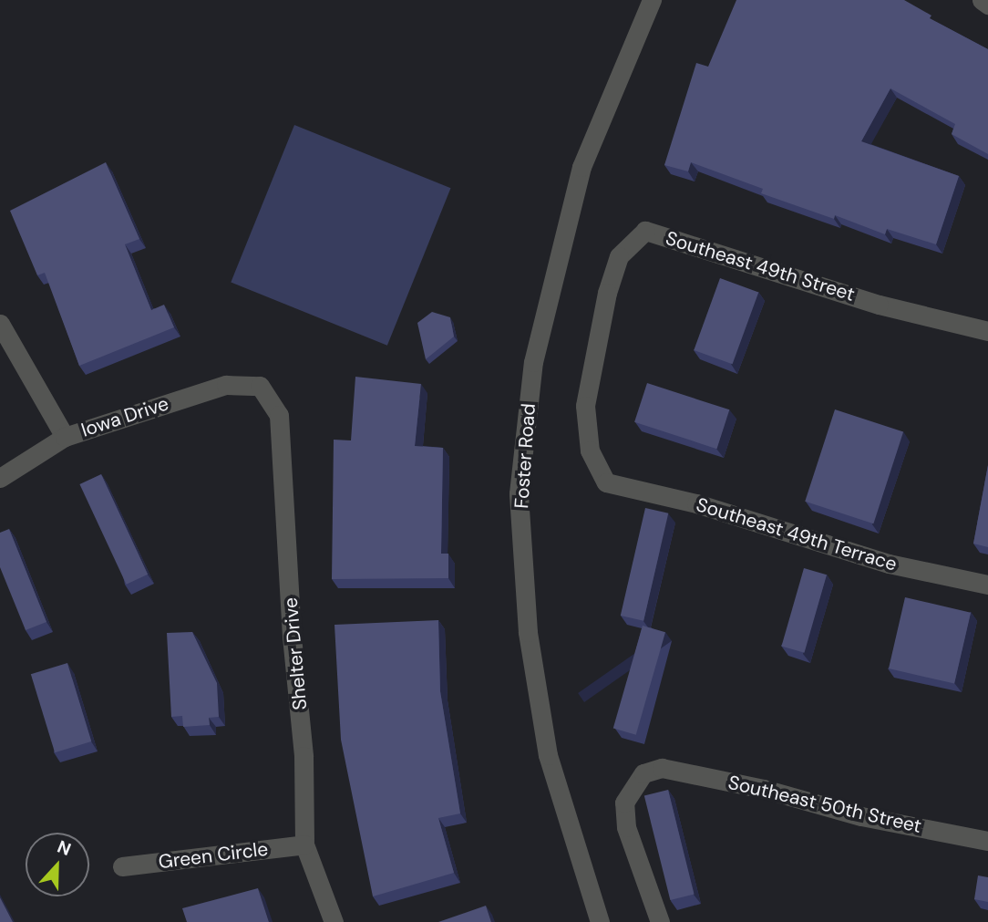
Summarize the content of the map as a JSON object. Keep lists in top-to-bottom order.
{
  "streets": {
    "street": [
      "Southeast 49th Street",
      "Iowa Drive",
      "Foster Road",
      "Southeast 49th Terrace",
      "Shelter Drive",
      "Southeast 50th Street",
      "Green Circle"
    ]
  },
  "crossings": [
    ["Southeast 49th Street", "Southeast 49th Terrace"],
    ["Iowa Drive", "Shelter Drive"],
    ["Shelter Drive", "Green Circle"]
  ],
  "north": "top"
}
